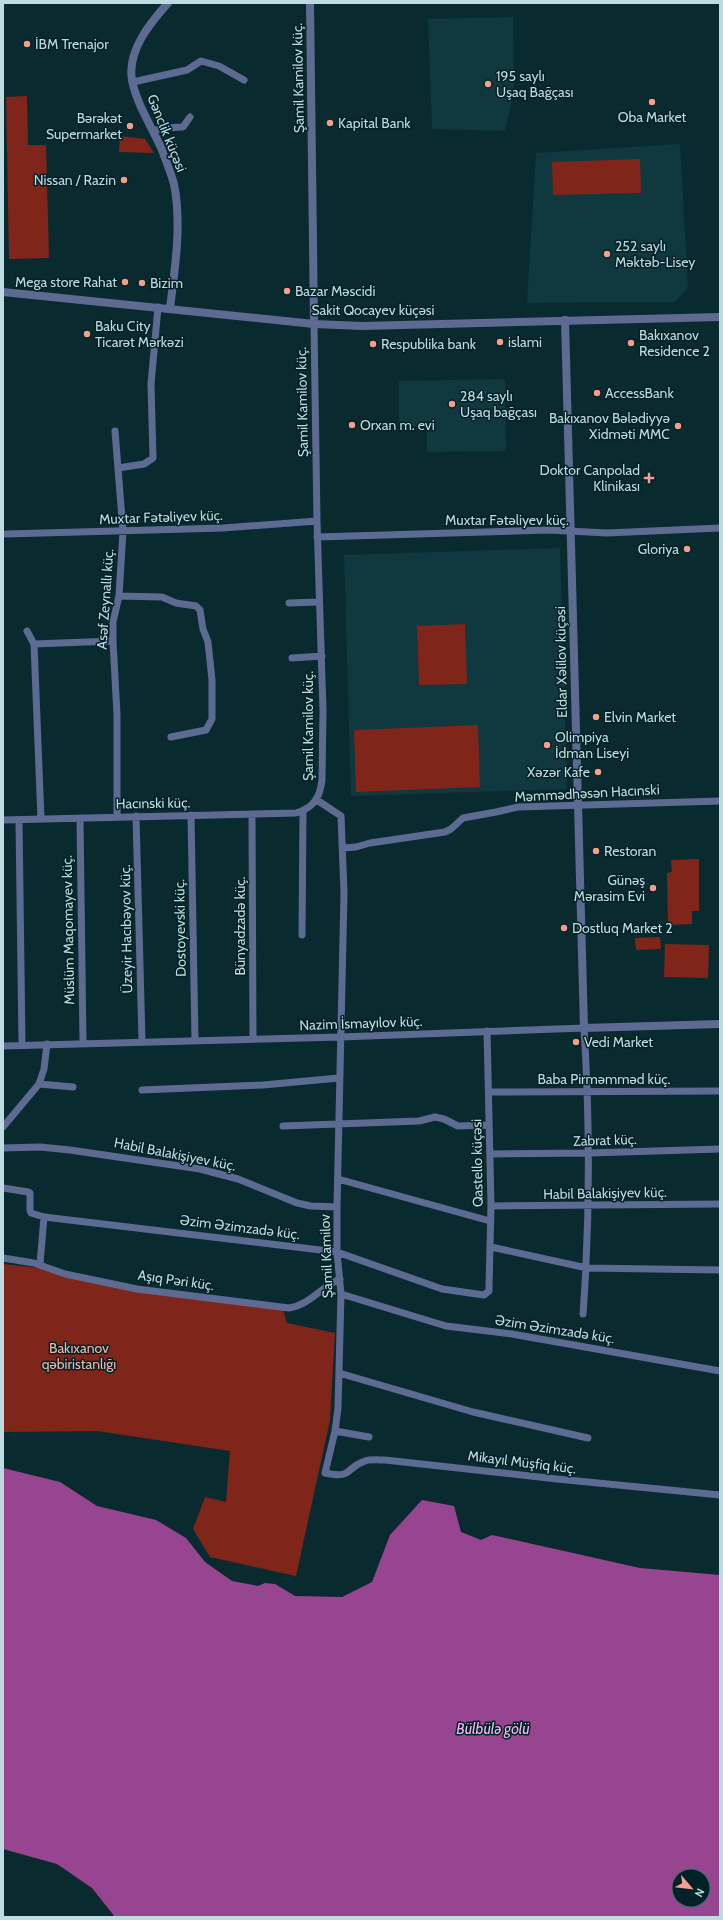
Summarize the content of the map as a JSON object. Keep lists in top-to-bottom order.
{
  "streets": {
    "street": [
      "Şamil Kamilov küç.",
      "Gənclik küçəsi",
      "Sakit Qocayev küçəsi",
      "Muxtar Fətəliyev küç.",
      "Asəf Zeynallı küç.",
      "Eldar Xəlilov küçəsi",
      "Məmmədhəsən Hacınski",
      "Hacınski küç.",
      "Bünyadzadə küç.",
      "Dostoyevski küç.",
      "Üzeyir Hacıbəyov küç.",
      "Müslüm Maqomayev küç.",
      "Nazim İsmayılov küç.",
      "Baba Pirməmməd küç.",
      "Zabrat küç.",
      "Habil Balakişiyev küç.",
      "Qastello küçəsi",
      "Əzim Əzimzadə küç.",
      "Şamil Kamilov",
      "Aşıq Pəri küç.",
      "Mikayıl Müşfiq küç."
    ]
  },
  "crossings": [
    ["Şamil Kamilov küç.", "Sakit Qocayev küçəsi"],
    ["Şamil Kamilov küç.", "Muxtar Fətəliyev küç."],
    ["Şamil Kamilov küç.", "Məmmədhəsən Hacınski"],
    ["Şamil Kamilov küç.", "Hacınski küç."],
    ["Şamil Kamilov küç.", "Nazim İsmayılov küç."],
    ["Şamil Kamilov küç.", "Şamil Kamilov"],
    ["Gənclik küçəsi", "Sakit Qocayev küçəsi"],
    ["Sakit Qocayev küçəsi", "Eldar Xəlilov küçəsi"],
    ["Muxtar Fətəliyev küç.", "Asəf Zeynallı küç."],
    ["Muxtar Fətəliyev küç.", "Eldar Xəlilov küçəsi"],
    ["Asəf Zeynallı küç.", "Hacınski küç."],
    ["Eldar Xəlilov küçəsi", "Məmmədhəsən Hacınski"],
    ["Eldar Xəlilov küçəsi", "Nazim İsmayılov küç."],
    ["Hacınski küç.", "Bünyadzadə küç."],
    ["Hacınski küç.", "Dostoyevski küç."],
    ["Hacınski küç.", "Üzeyir Hacıbəyov küç."],
    ["Hacınski küç.", "Müslüm Maqomayev küç."],
    ["Bünyadzadə küç.", "Nazim İsmayılov küç."],
    ["Dostoyevski küç.", "Nazim İsmayılov küç."],
    ["Üzeyir Hacıbəyov küç.", "Nazim İsmayılov küç."],
    ["Müslüm Maqomayev küç.", "Nazim İsmayılov küç."],
    ["Nazim İsmayılov küç.", "Qastello küçəsi"],
    ["Nazim İsmayılov küç.", "Şamil Kamilov"],
    ["Baba Pirməmməd küç.", "Qastello küçəsi"],
    ["Zabrat küç.", "Qastello küçəsi"],
    ["Habil Balakişiyev küç.", "Qastello küçəsi"],
    ["Habil Balakişiyev küç.", "Şamil Kamilov"],
    ["Qastello küçəsi", "Əzim Əzimzadə küç."],
    ["Əzim Əzimzadə küç.", "Şamil Kamilov"],
    ["Şamil Kamilov", "Aşıq Pəri küç."],
    ["Şamil Kamilov", "Mikayıl Müşfiq küç."]
  ],
  "water": ["Bülbülə gölü"],
  "parks": ["Bakıxanov qəbiristanlığı"],
  "places": {
    "other": [
      "İBM Trenajor",
      "195 saylı Uşaq Bağçası",
      "Oba Market",
      "Kapital Bank",
      "Bərəkət Supermarket",
      "Nissan / Razin",
      "252 saylı Məktəb-Lisey",
      "Mega store Rahat",
      "Bizim",
      "Bazar Məscidi",
      "Baku City Ticarət Mərkəzi",
      "islami",
      "Bakıxanov Residence 2",
      "Respublika bank",
      "AccessBank",
      "284 saylı Uşaq bağçası",
      "Orxan m. evi",
      "Bakıxanov Bələdiyyə Xidməti MMC",
      "Gloriya",
      "Elvin Market",
      "Olimpiya İdman Liseyi",
      "Xəzər Kafe",
      "Restoran",
      "Günəş Mərasim Evi",
      "Dostluq Market 2",
      "Vedi Market"
    ],
    "health": ["Doktor Canpolad Klinikası"]
  },
  "north": "bottom right"
}
